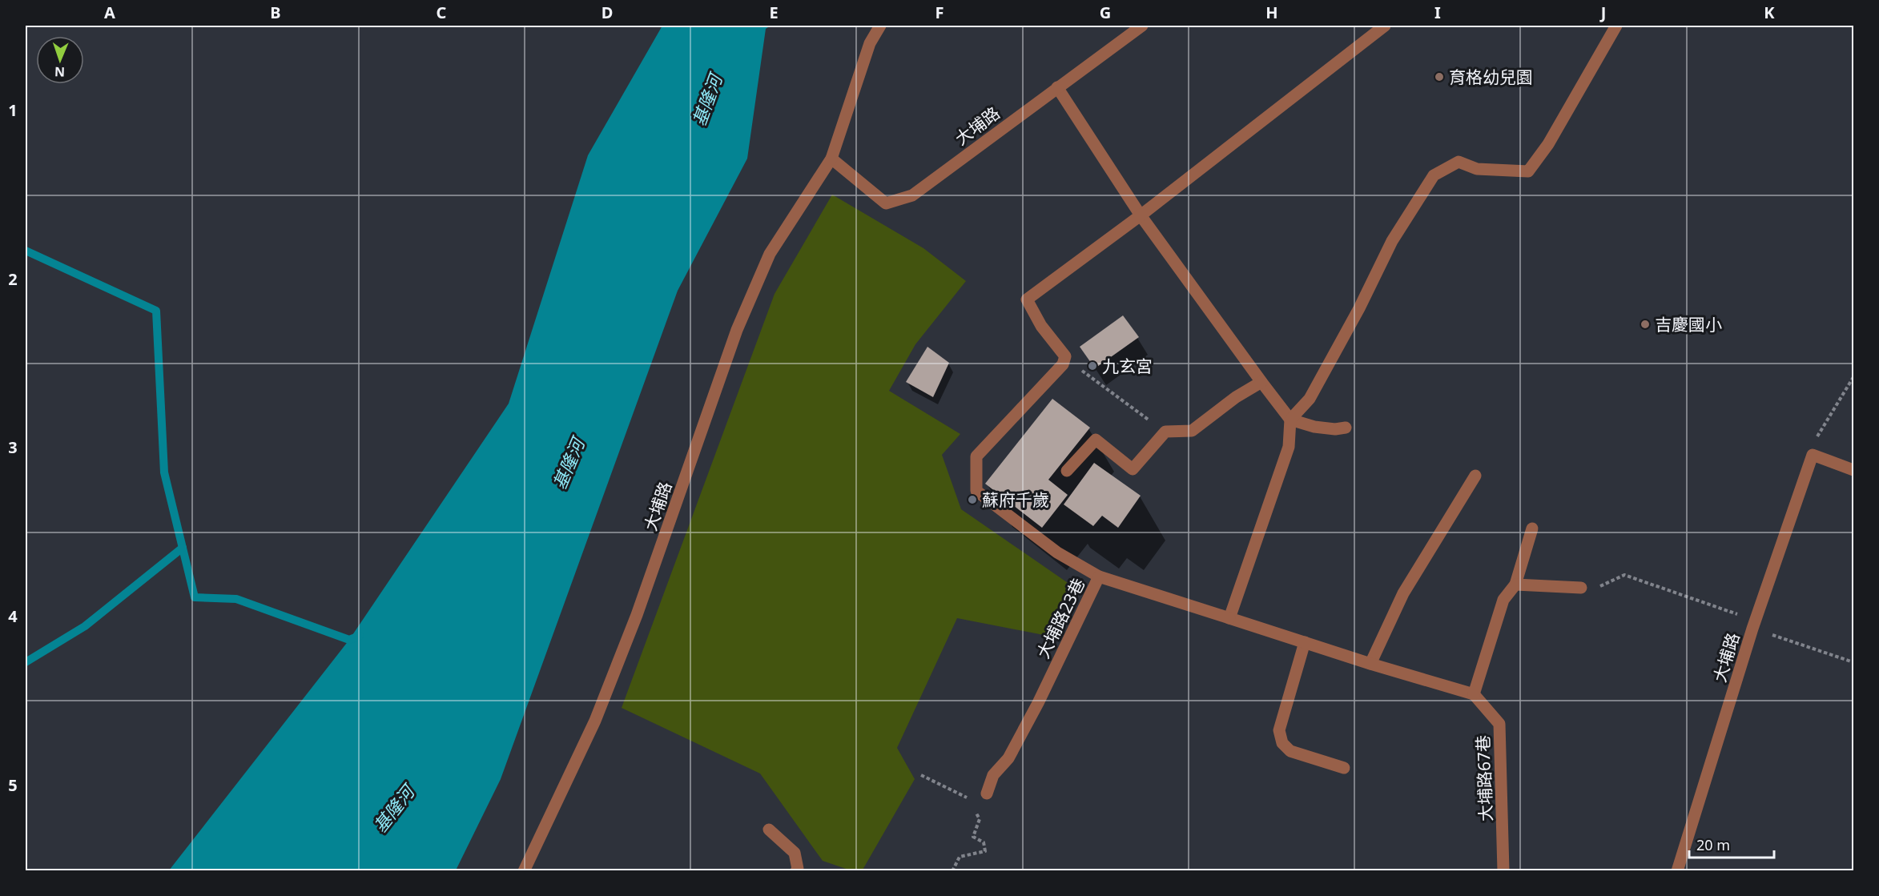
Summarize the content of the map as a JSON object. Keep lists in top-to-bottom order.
{
  "streets": {
    "street": ["大埔路", "大埔路23巷", "大埔路67巷"]
  },
  "crossings": [
    ["大埔路23巷", "大埔路67巷"]
  ],
  "water": ["基隆河"],
  "places": [
    "育格幼兒園",
    "吉慶國小",
    "九玄宮",
    "蘇府千歲"
  ],
  "scale_bar": "20 m",
  "north": "bottom",
  "grid": {
    "columns": [
      "A",
      "B",
      "C",
      "D",
      "E",
      "F",
      "G",
      "H",
      "I",
      "J",
      "K"
    ],
    "rows": [
      "1",
      "2",
      "3",
      "4",
      "5"
    ]
  }
}
